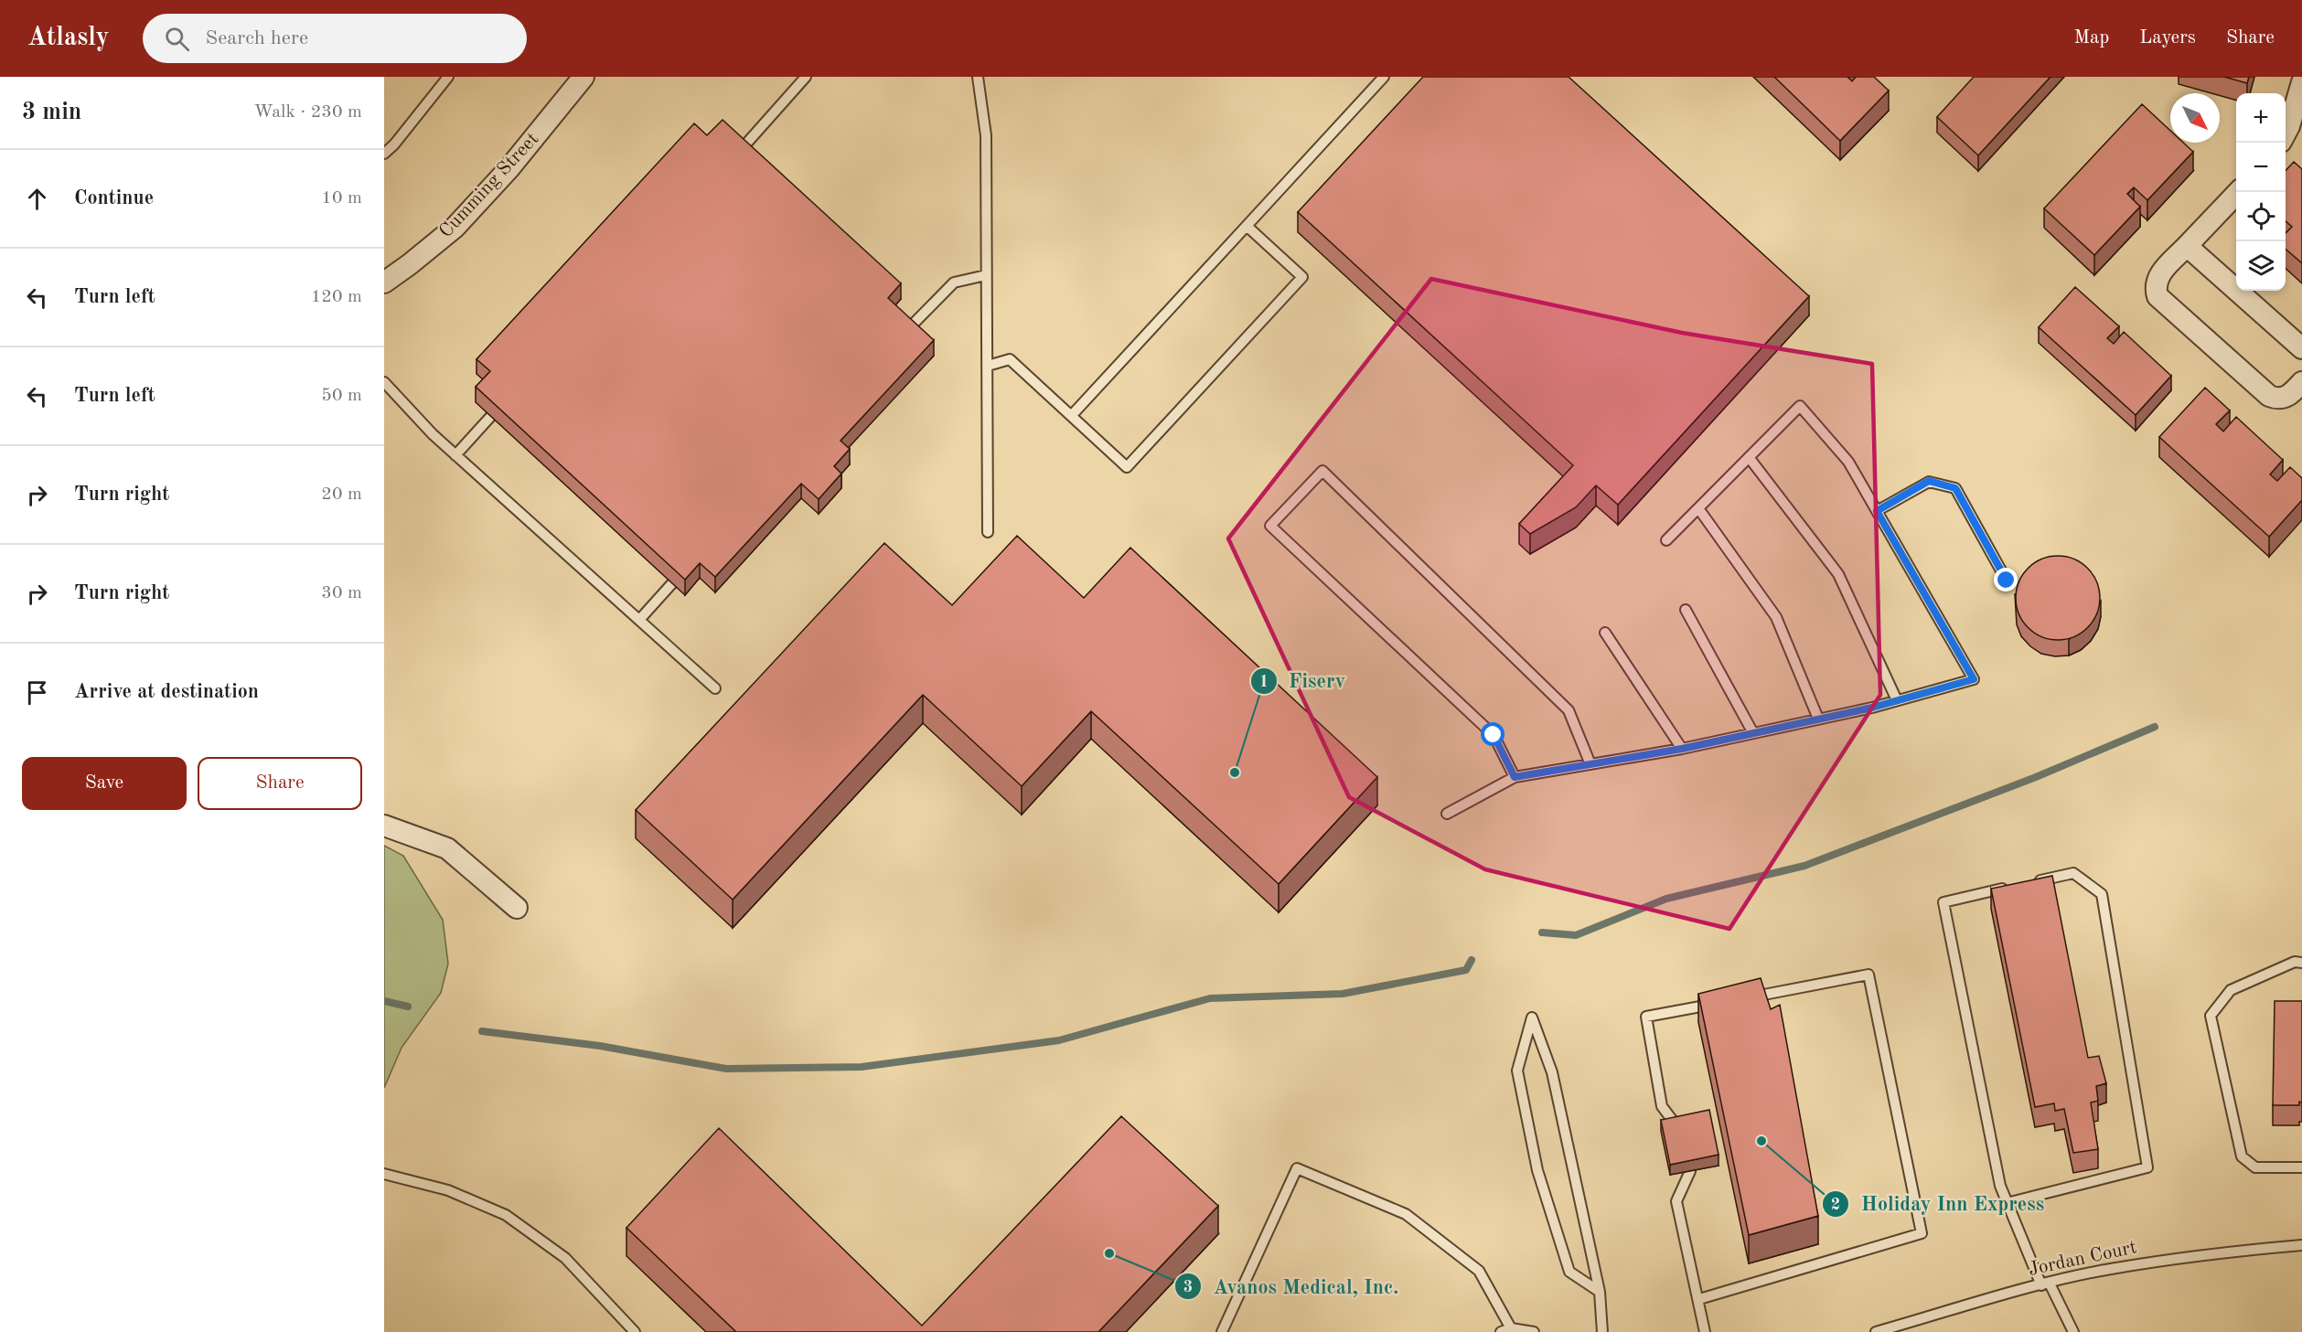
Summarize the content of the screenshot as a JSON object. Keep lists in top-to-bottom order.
{
  "streets": {
    "street": ["Cumming Street"],
    "lane": ["Jordan Court"]
  },
  "places": ["Fiserv", "Holiday Inn Express", "Avanos Medical, Inc."],
  "north": "bottom right",
  "page": {
    "header": "Atlasly",
    "search": "Search here",
    "nav": ["Map", "Layers", "Share"],
    "heading": ["3 min", "Walk · 230 m"],
    "map_buttons": ["+", "−"],
    "list": [
      ["Continue", "10 m"],
      ["Turn left", "120 m"],
      ["Turn left", "50 m"],
      ["Turn right", "20 m"],
      ["Turn right", "30 m"],
      "Arrive at destination"
    ],
    "buttons": ["Save", "Share"]
  }
}
